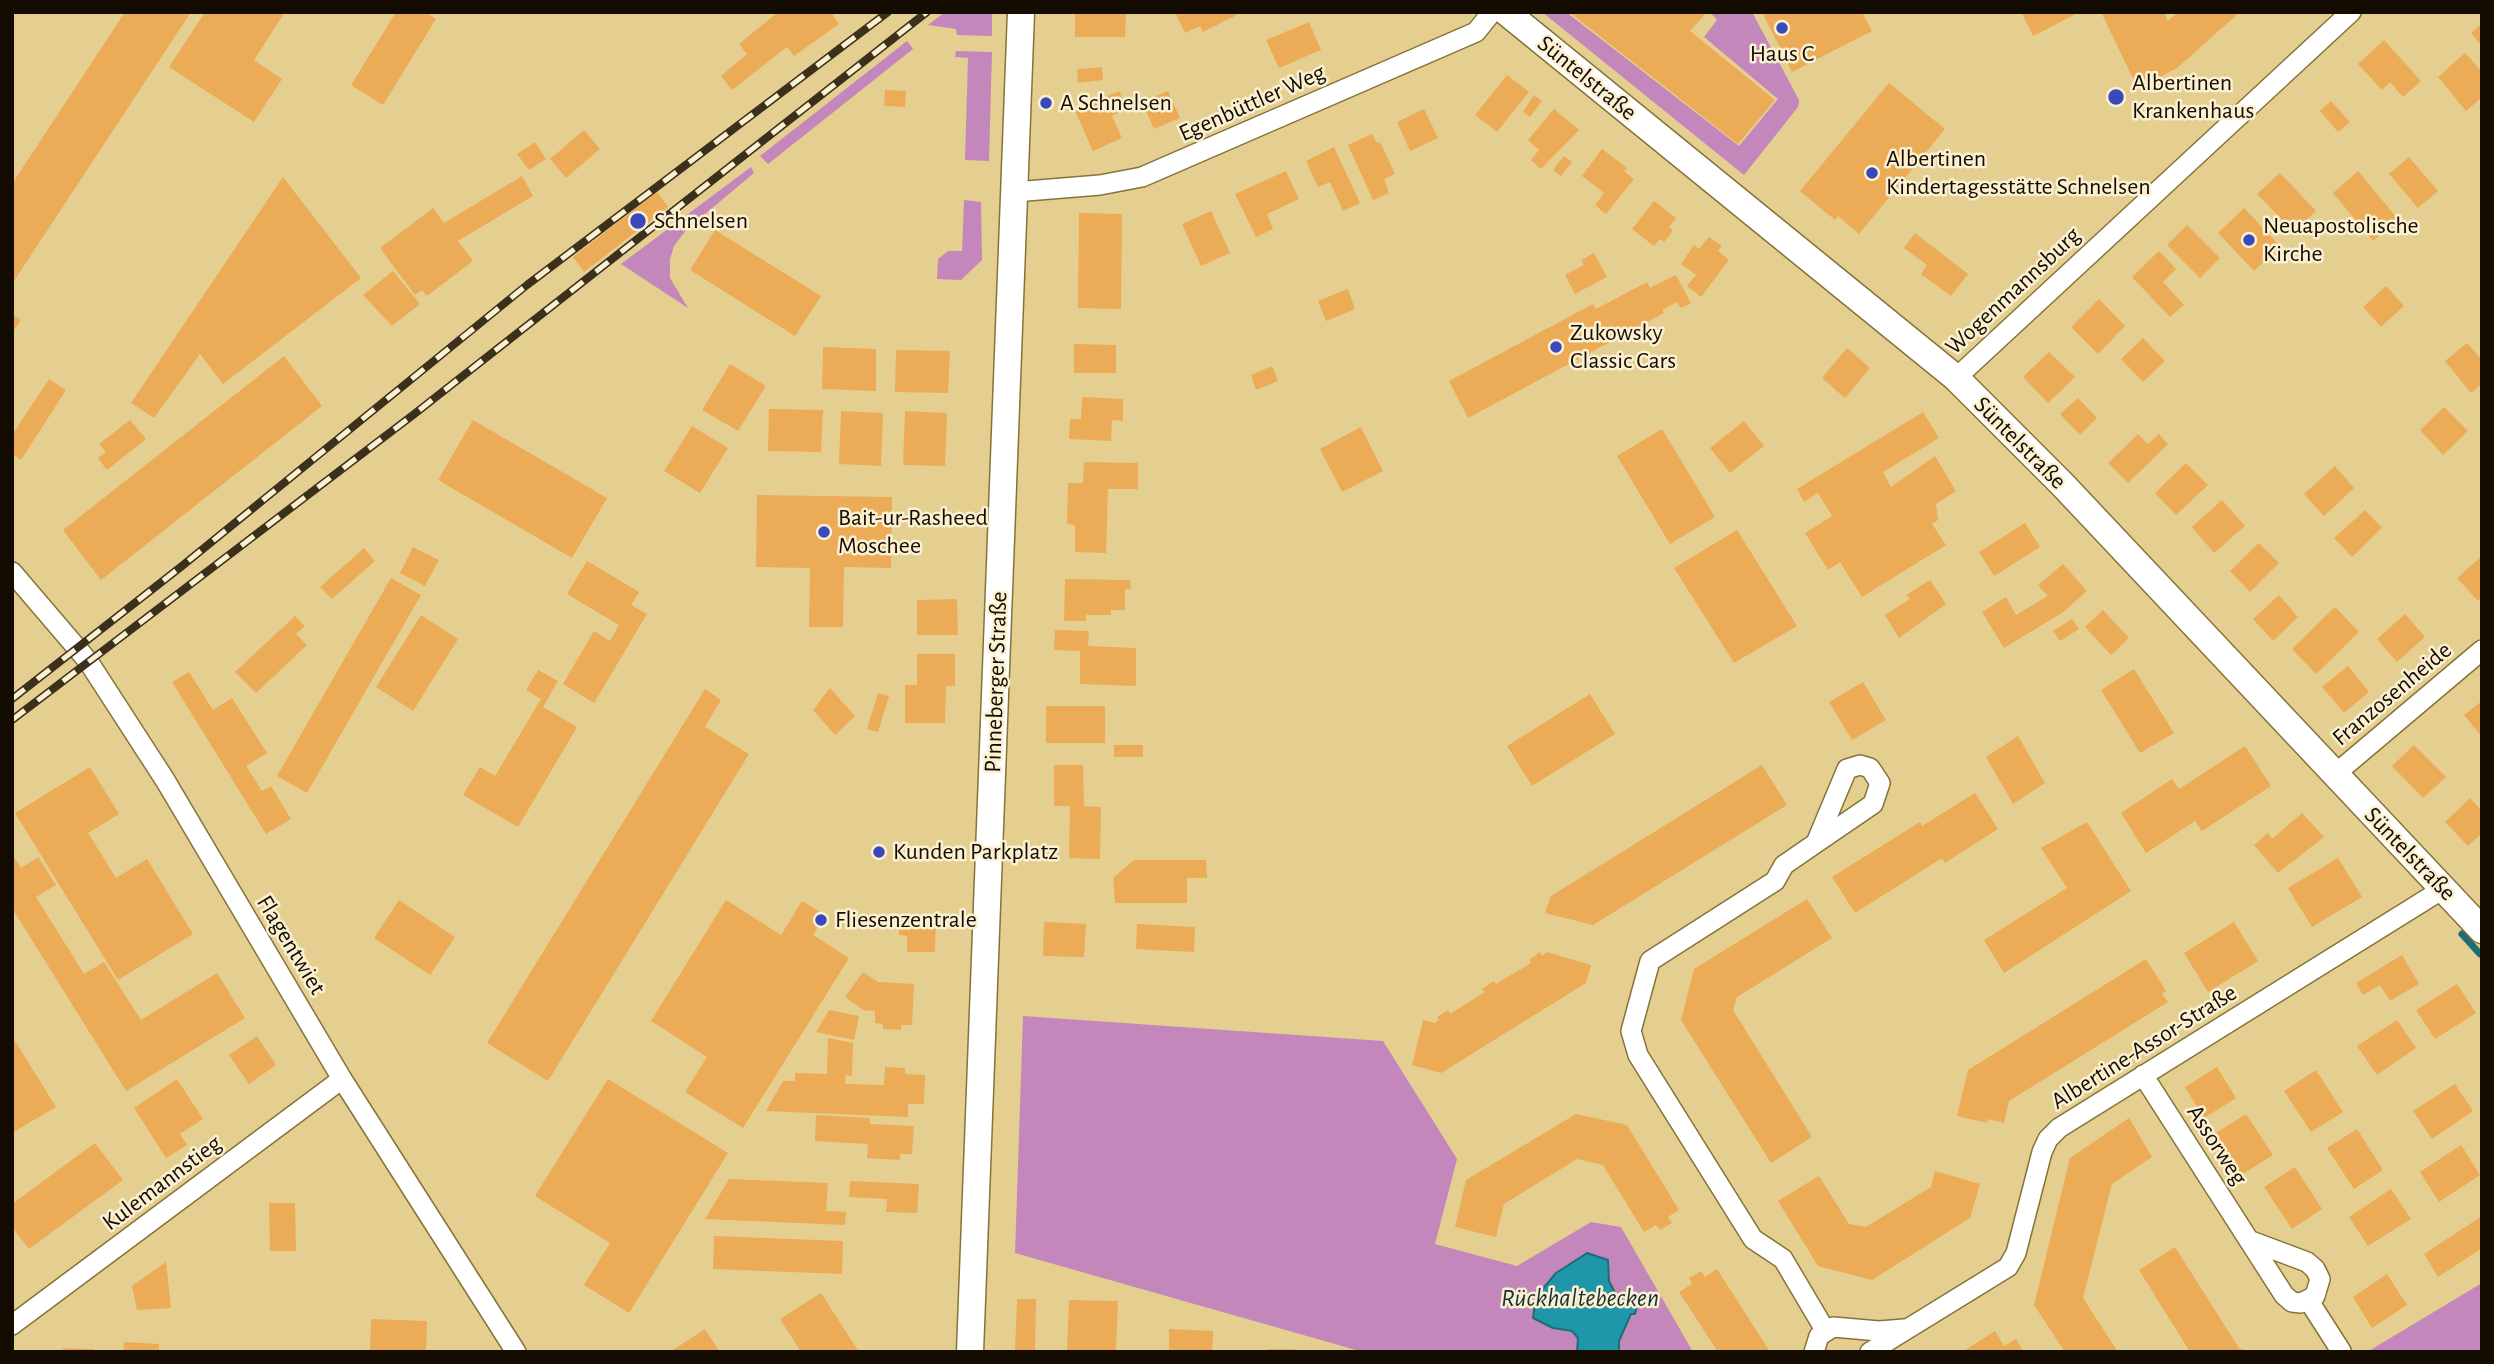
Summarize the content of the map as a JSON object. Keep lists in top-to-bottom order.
{
  "streets": {
    "street": [
      "Süntelstraße",
      "Egenbüttler Weg",
      "Wogenmannsburg",
      "Pinneberger Straße",
      "Franzosenheide",
      "Flagentwiet",
      "Albertine-Assor-Straße",
      "Assorweg",
      "Kulemannstieg"
    ]
  },
  "crossings": [
    ["Süntelstraße", "Wogenmannsburg"],
    ["Süntelstraße", "Franzosenheide"],
    ["Süntelstraße", "Albertine-Assor-Straße"],
    ["Egenbüttler Weg", "Pinneberger Straße"],
    ["Flagentwiet", "Kulemannstieg"],
    ["Albertine-Assor-Straße", "Assorweg"]
  ],
  "water": ["Rückhaltebecken"],
  "places": [
    "Haus C",
    "Albertinen Krankenhaus",
    "A Schnelsen",
    "Albertinen Kindertagesstätte Schnelsen",
    "Schnelsen",
    "Neuapostolische Kirche",
    "Zukowsky Classic Cars",
    "Bait-ur-Rasheed Moschee",
    "Kunden Parkplatz",
    "Fliesenzentrale"
  ]
}
